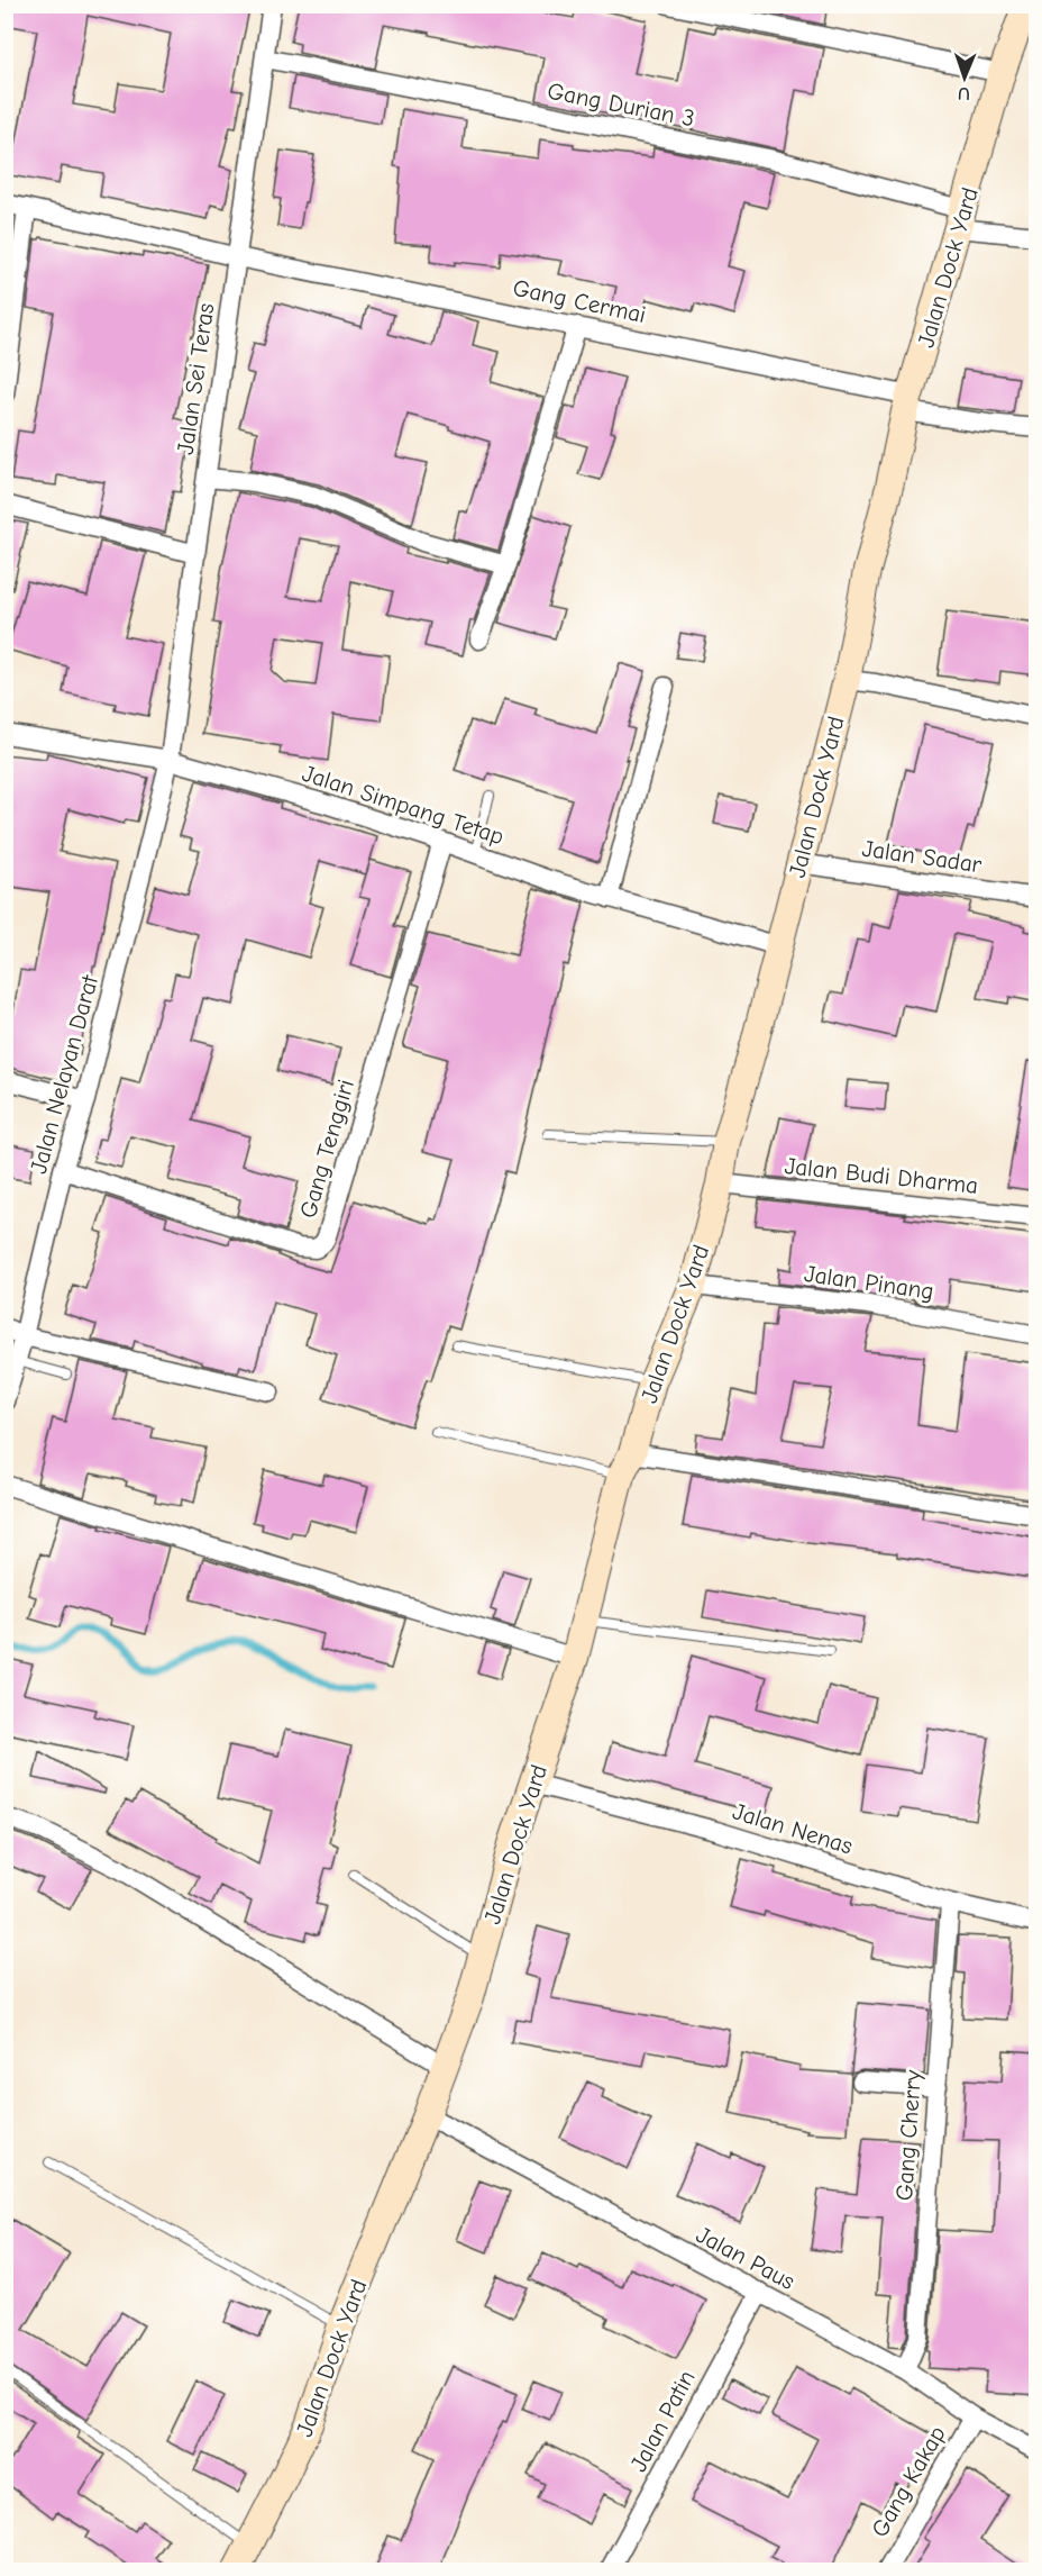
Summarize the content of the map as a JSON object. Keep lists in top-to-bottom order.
{
  "streets": {
    "street": [
      "Gang Durian 3",
      "Jalan Dock Yard",
      "Gang Cermai",
      "Jalan Sei Teras",
      "Jalan Simpang Tetap",
      "Jalan Sadar",
      "Jalan Nelayan Darat",
      "Gang Tenggiri",
      "Jalan Budi Dharma",
      "Jalan Pinang",
      "Jalan Nenas",
      "Gang Cherry",
      "Jalan Paus",
      "Jalan Patin",
      "Gang Kakap"
    ]
  },
  "crossings": [
    ["Gang Durian 3", "Jalan Dock Yard"],
    ["Gang Durian 3", "Jalan Sei Teras"],
    ["Jalan Dock Yard", "Gang Cermai"],
    ["Jalan Dock Yard", "Jalan Simpang Tetap"],
    ["Jalan Dock Yard", "Jalan Sadar"],
    ["Jalan Dock Yard", "Jalan Budi Dharma"],
    ["Jalan Dock Yard", "Jalan Pinang"],
    ["Jalan Dock Yard", "Jalan Nenas"],
    ["Jalan Dock Yard", "Jalan Paus"],
    ["Gang Cermai", "Jalan Sei Teras"],
    ["Jalan Sei Teras", "Jalan Simpang Tetap"],
    ["Jalan Sei Teras", "Jalan Nelayan Darat"],
    ["Jalan Simpang Tetap", "Jalan Nelayan Darat"],
    ["Jalan Simpang Tetap", "Gang Tenggiri"],
    ["Jalan Nelayan Darat", "Gang Tenggiri"],
    ["Jalan Nenas", "Gang Cherry"],
    ["Gang Cherry", "Jalan Paus"],
    ["Jalan Paus", "Jalan Patin"],
    ["Jalan Paus", "Gang Kakap"]
  ],
  "north": "bottom"
}
